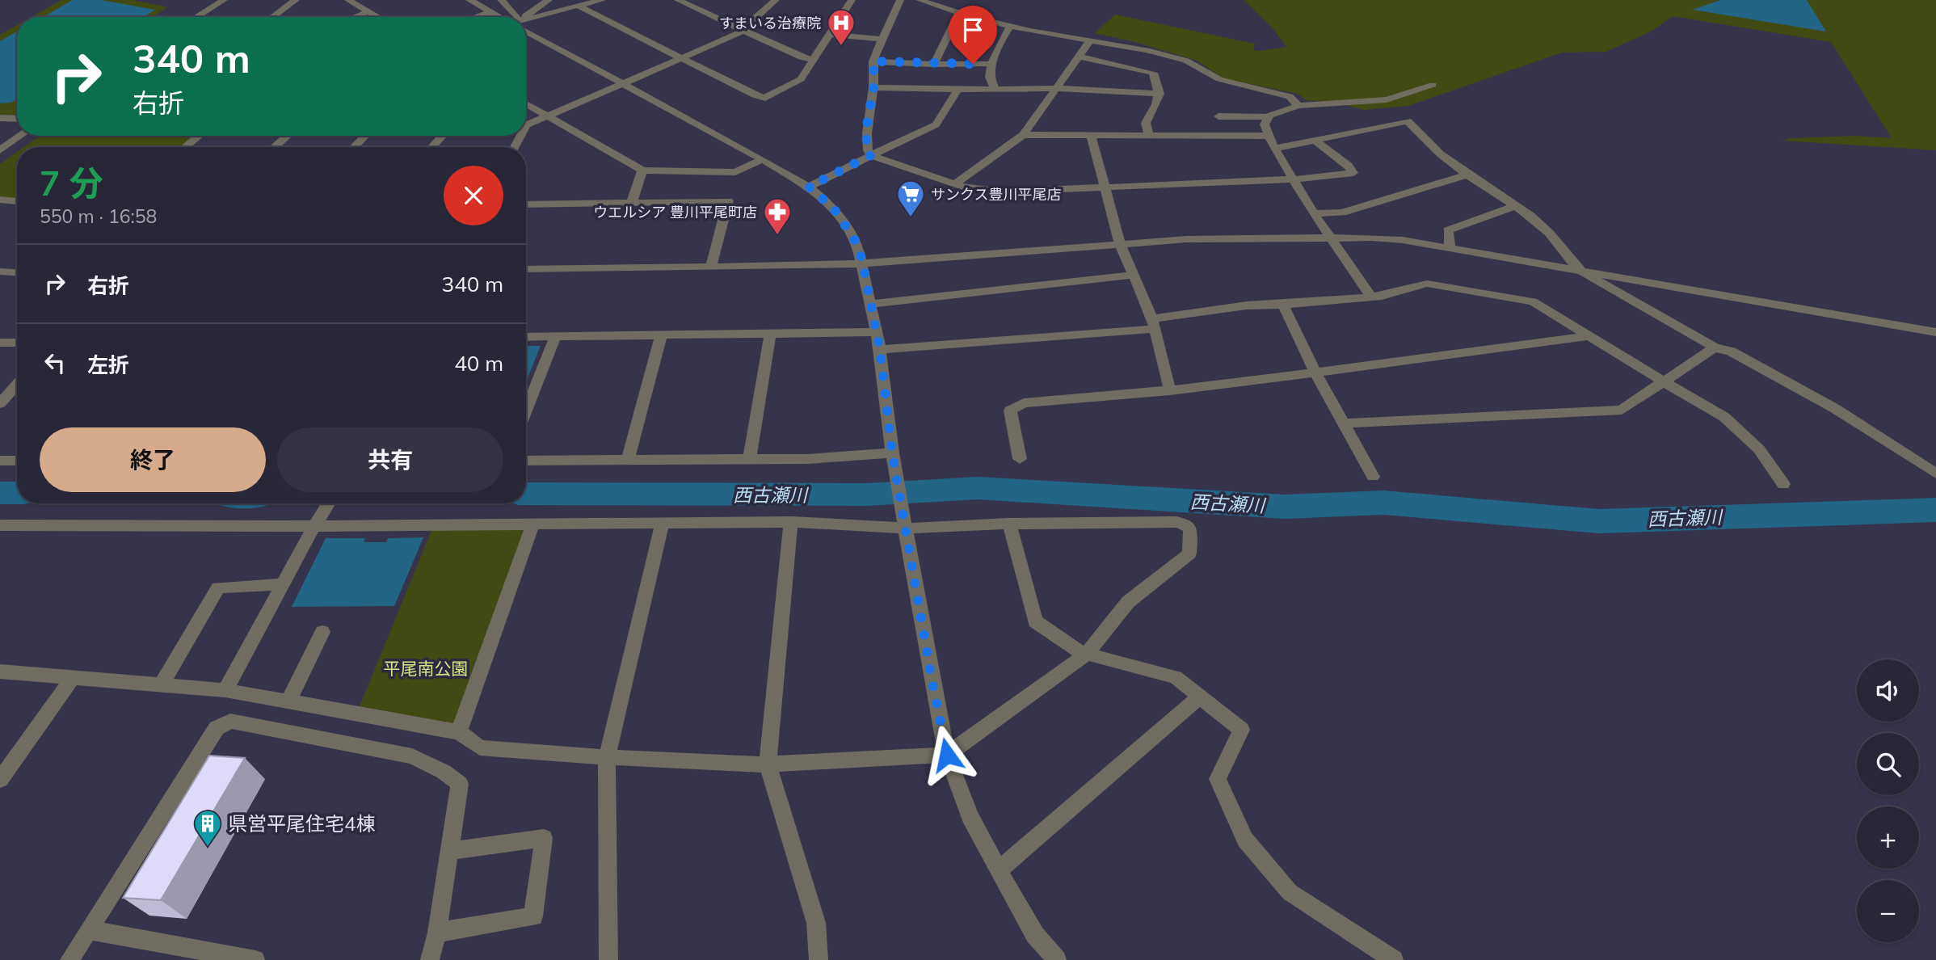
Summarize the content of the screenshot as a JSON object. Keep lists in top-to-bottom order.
{
  "water": ["西古瀬川"],
  "parks": ["平尾南公園"],
  "places": {
    "hospital": ["すまいる治療院"],
    "supermarket": ["サンクス豊川平尾店"],
    "pharmacy": ["ウエルシア 豊川平尾町店"],
    "building": ["県営平尾住宅4棟"]
  },
  "page": {
    "turn": ["340 m", "右折"],
    "heading": ["7 分", "550 m · 16:58"],
    "list": [
      {
        "name": "右折",
        "value": "340 m"
      },
      {
        "name": "左折",
        "value": "40 m"
      }
    ],
    "buttons": ["終了", "共有"],
    "map_buttons": ["+", "−"]
  }
}
